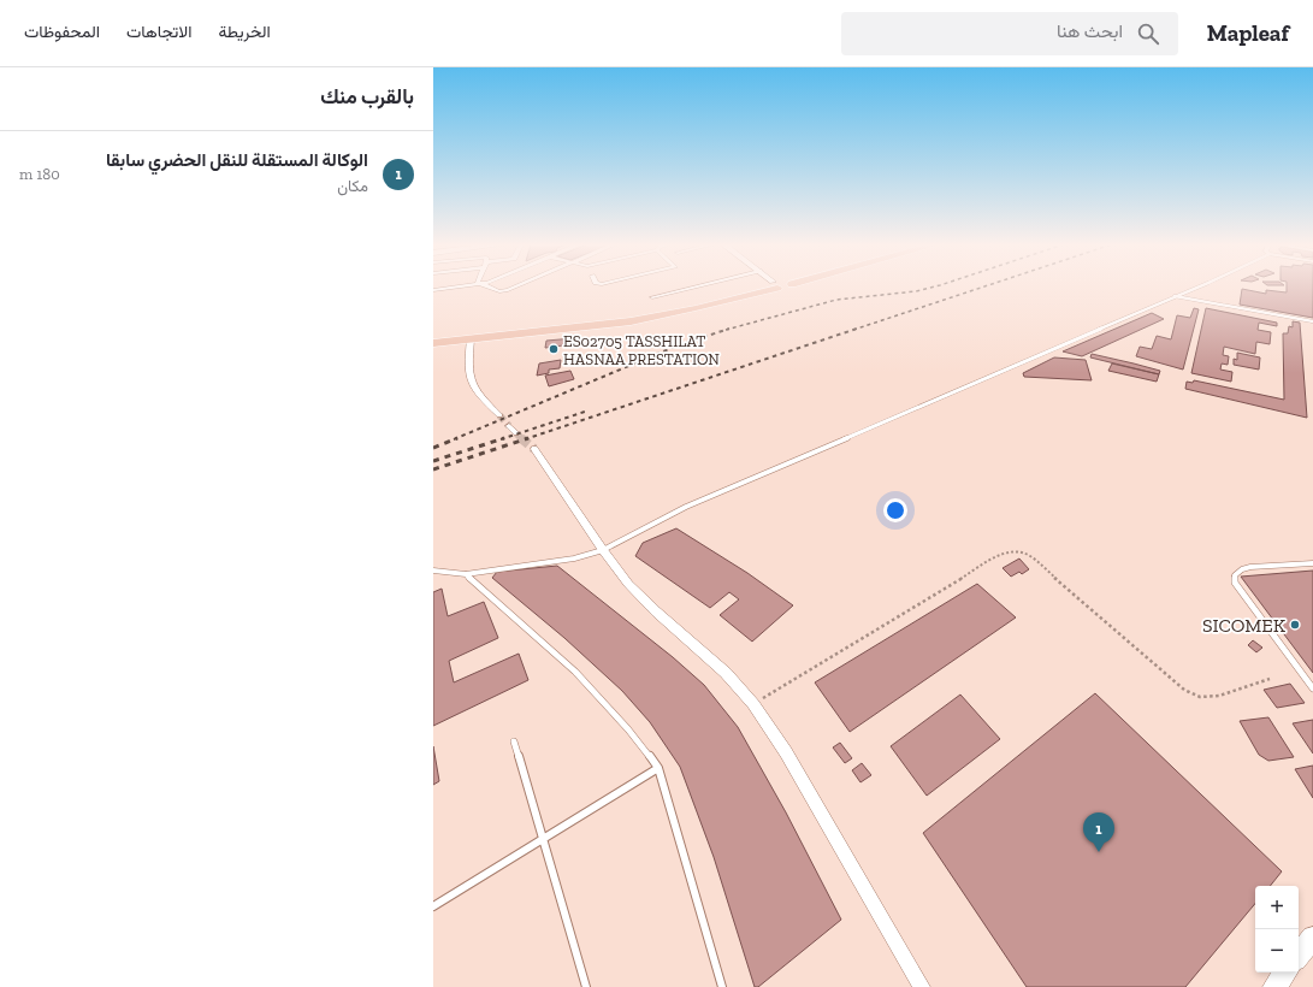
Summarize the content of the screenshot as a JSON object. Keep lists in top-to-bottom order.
{
  "places": ["ES02705 TASSHILAT HASNAA PRESTATION", "SICOMEK"],
  "page": {
    "header": "Mapleaf",
    "search": "ابحث هنا",
    "nav": ["الخريطة", "الاتجاهات", "المحفوظات"],
    "heading": "بالقرب منك",
    "list": [
      {
        "mark": "1",
        "name": "الوكالة المستقلة للنقل الحضري سابقا",
        "note": "مكان",
        "value": "180 m"
      }
    ],
    "pins": "1",
    "map_buttons": ["+", "−"]
  }
}
